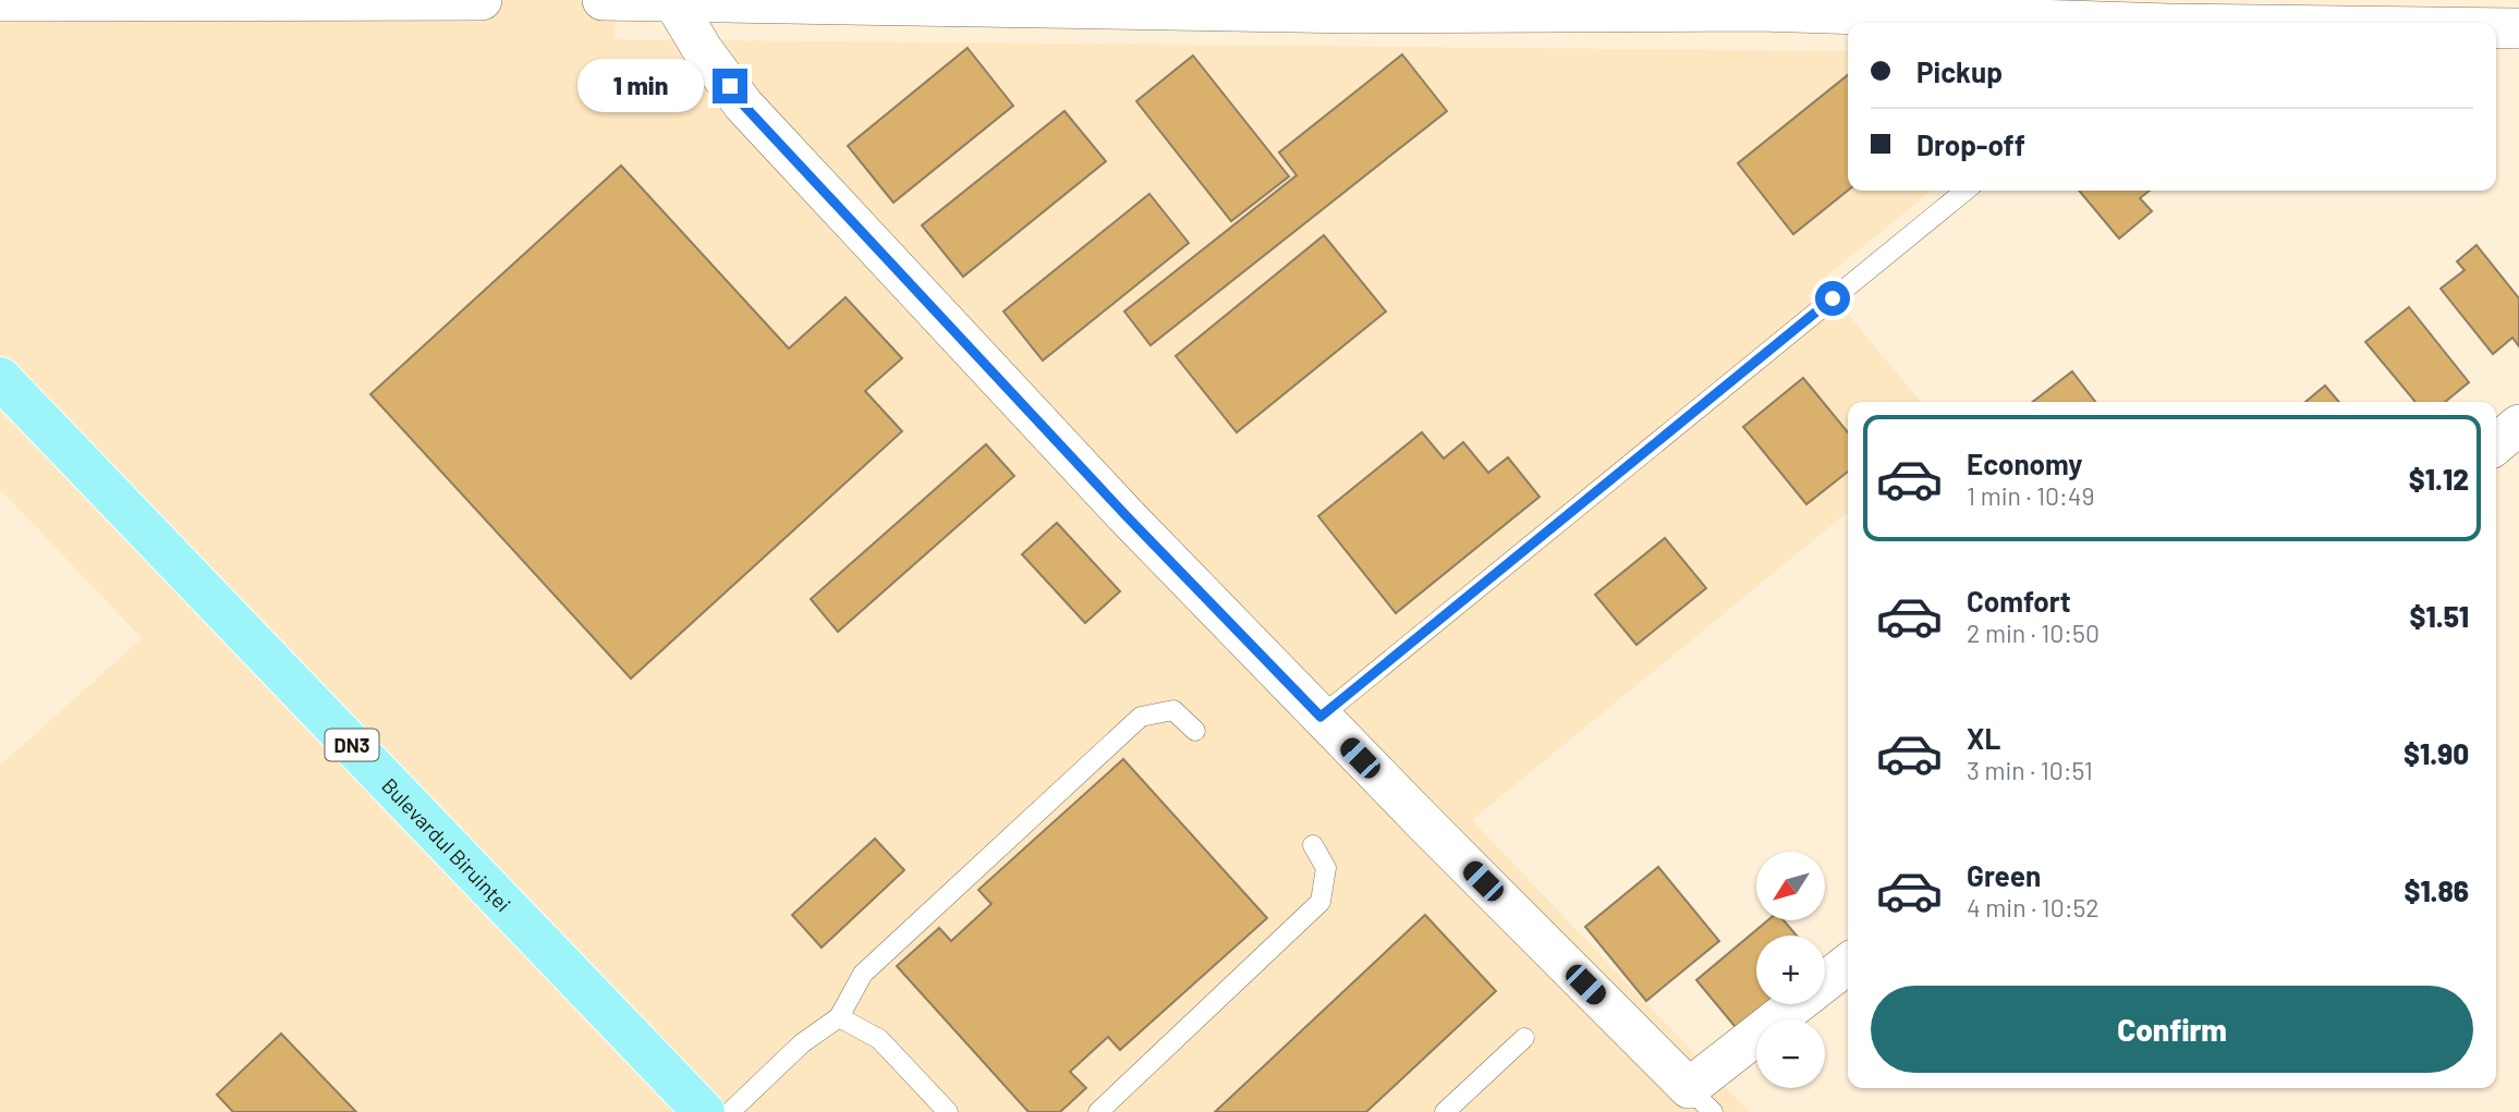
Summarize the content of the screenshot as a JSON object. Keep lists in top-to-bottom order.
{
  "streets": {
    "main road": ["DN3", "Bulevardul Biruinței"]
  },
  "north": "bottom left",
  "page": {
    "banner": ["Pickup", "Drop-off"],
    "bubble": "1 min",
    "list": [
      {
        "name": "Economy",
        "note": "1 min · 10:49",
        "value": "$1.12"
      },
      {
        "name": "Comfort",
        "note": "2 min · 10:50",
        "value": "$1.51"
      },
      {
        "name": "XL",
        "note": "3 min · 10:51",
        "value": "$1.90"
      },
      {
        "name": "Green",
        "note": "4 min · 10:52",
        "value": "$1.86"
      }
    ],
    "map_buttons": ["+", "−"],
    "buttons": "Confirm"
  }
}
